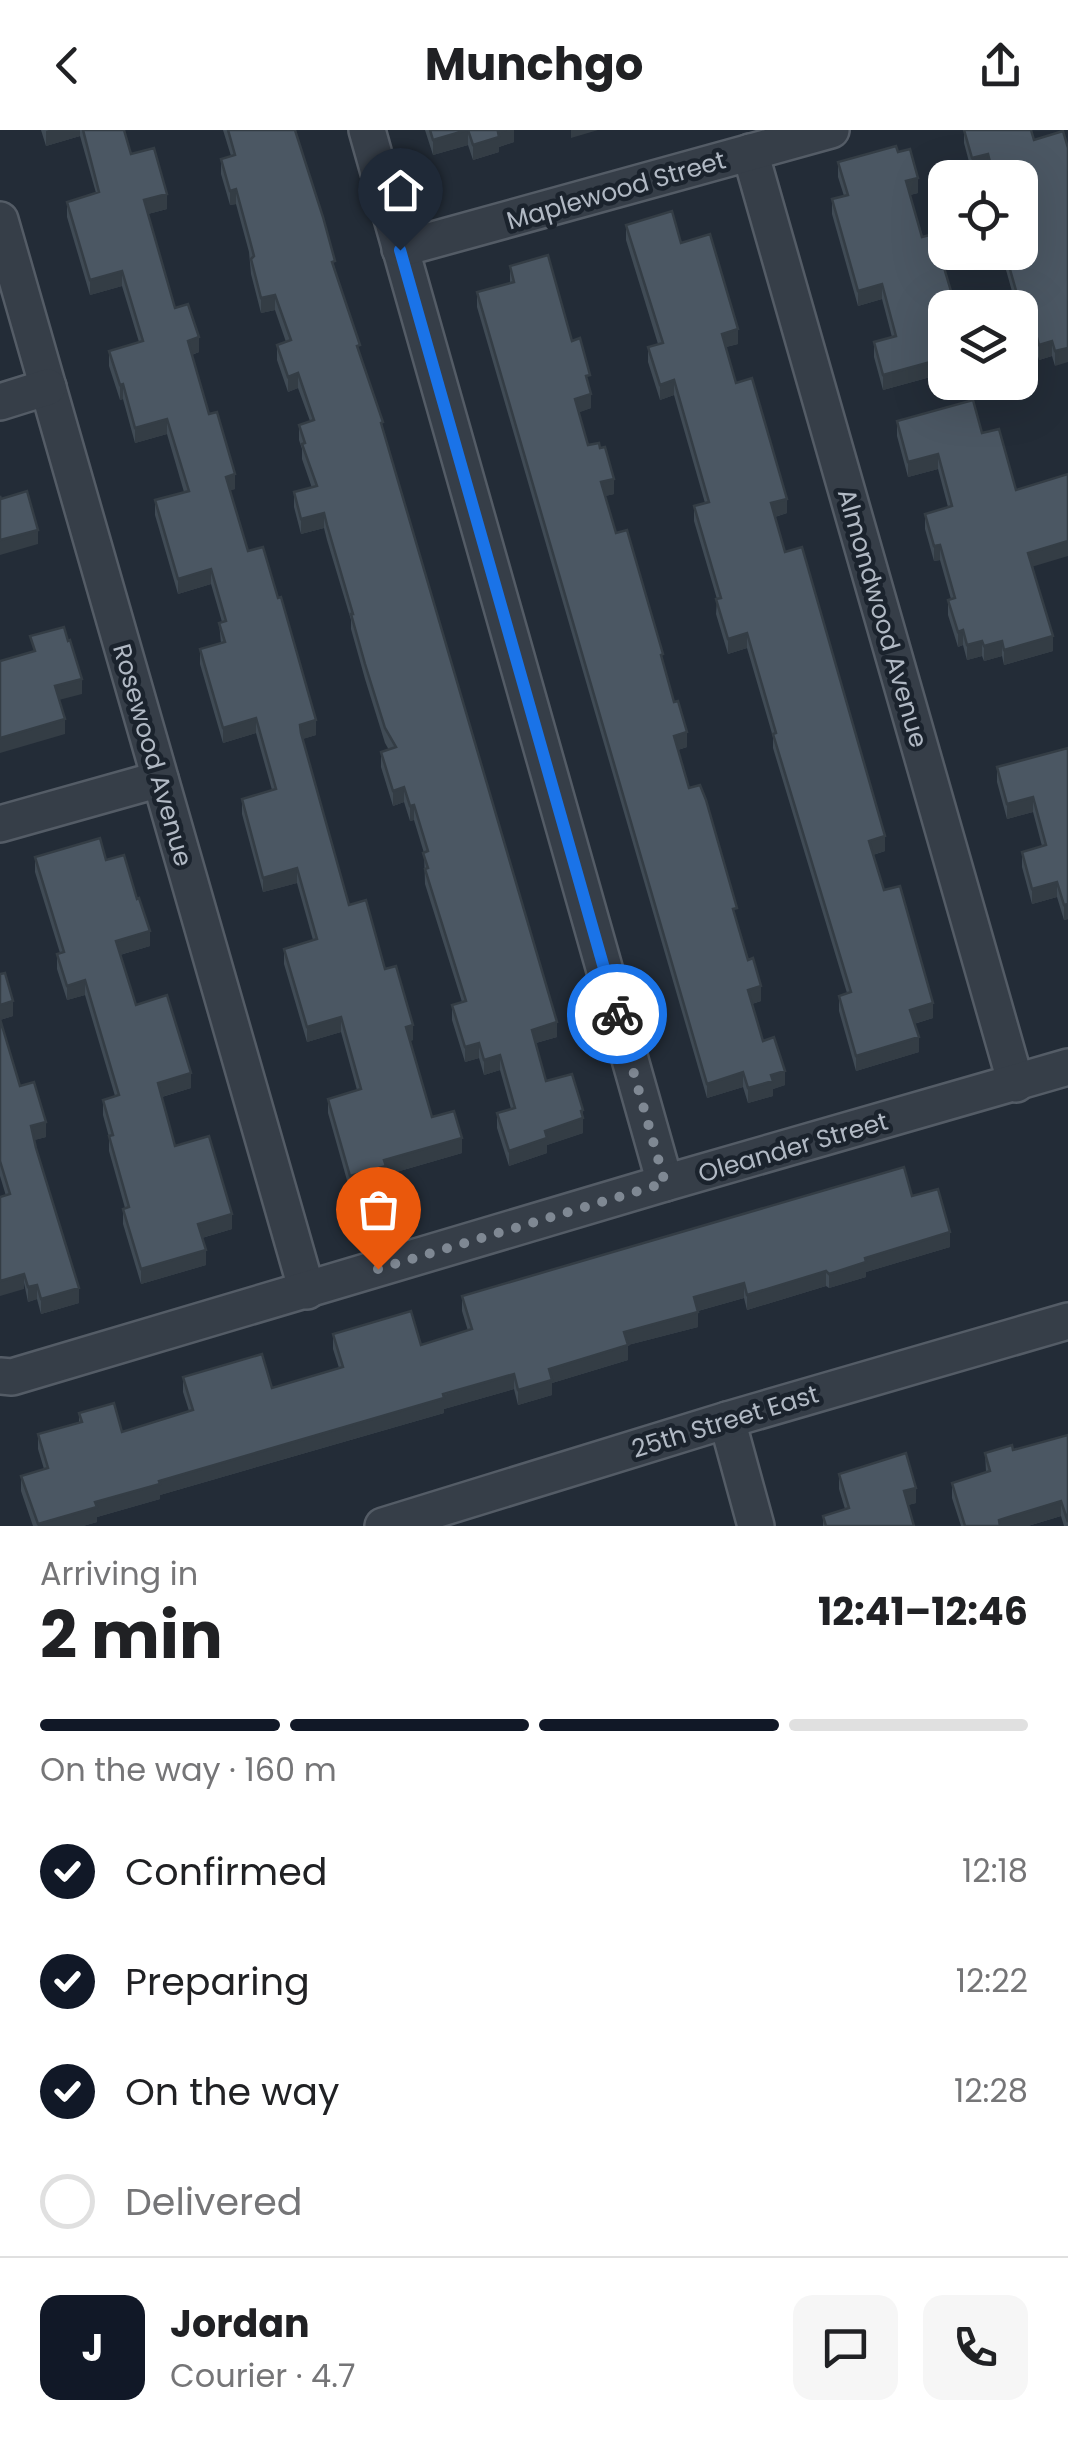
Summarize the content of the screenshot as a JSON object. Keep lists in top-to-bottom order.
{
  "streets": {
    "street": [
      "Maplewood Street",
      "Almondwood Avenue",
      "Rosewood Avenue",
      "Oleander Street",
      "25th Street East"
    ]
  },
  "crossings": [
    ["Maplewood Street", "Almondwood Avenue"],
    ["Almondwood Avenue", "Oleander Street"],
    ["Rosewood Avenue", "Oleander Street"]
  ],
  "page": {
    "header": "Munchgo",
    "heading": ["2 min", "Arriving in", "12:41–12:46"],
    "panel": ["Jordan", "Courier · 4.7"],
    "bar": "On the way · 160 m",
    "list": [
      ["Confirmed", "12:18"],
      ["Preparing", "12:22"],
      ["On the way", "12:28"],
      "Delivered"
    ],
    "round": "J"
  }
}
